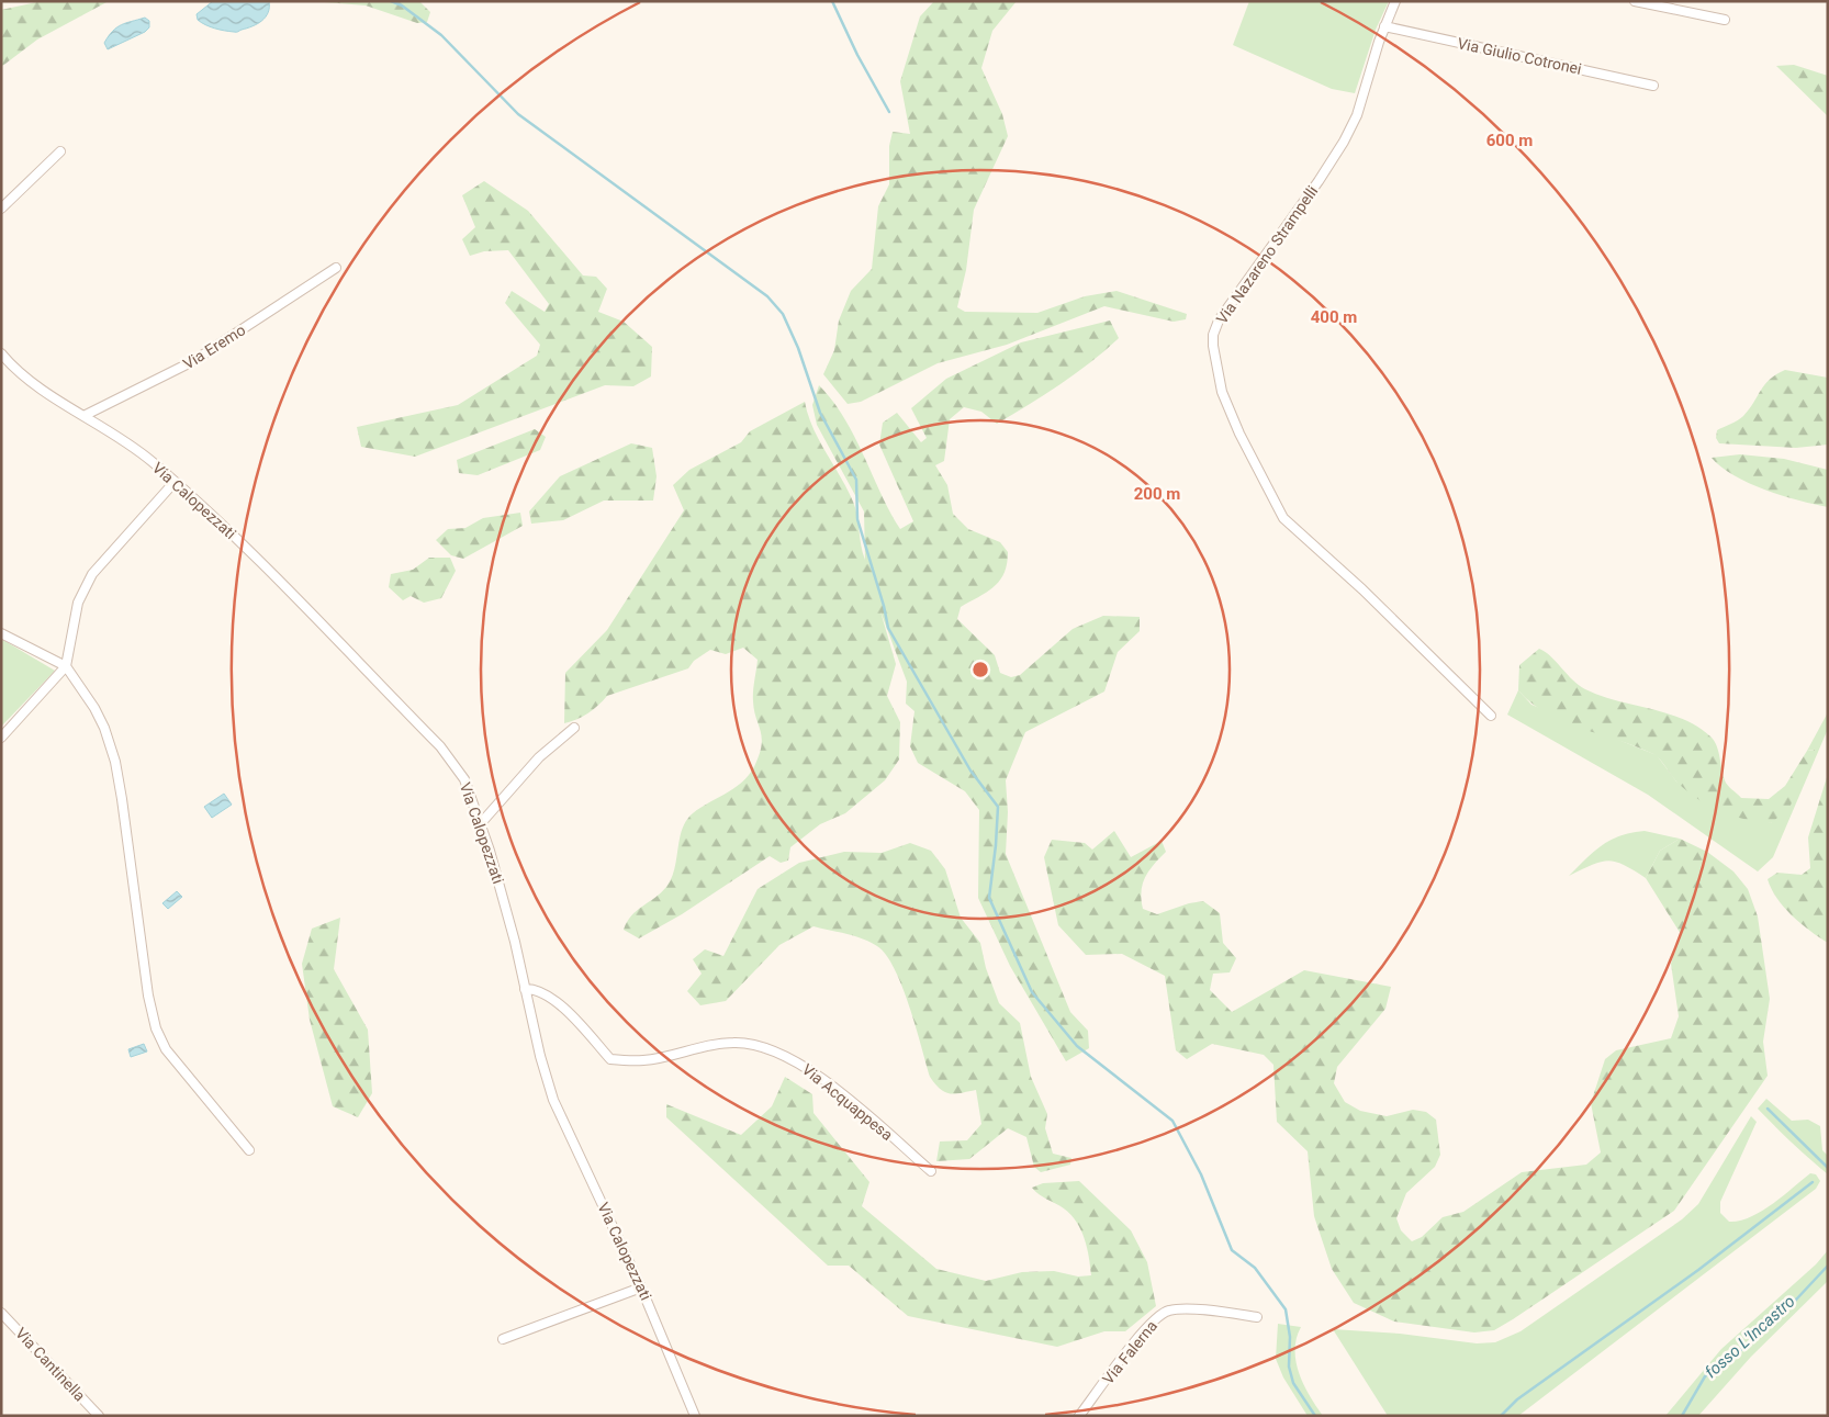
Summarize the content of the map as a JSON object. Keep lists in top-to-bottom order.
{
  "streets": {
    "street": [
      "Via Giulio Cotronei",
      "Via Nazareno Strampelli",
      "Via Eremo",
      "Via Calopezzati",
      "Via Acquappesa",
      "Via Falerna",
      "Via Cantinella"
    ]
  },
  "crossings": [
    ["Via Giulio Cotronei", "Via Nazareno Strampelli"],
    ["Via Eremo", "Via Calopezzati"],
    ["Via Calopezzati", "Via Acquappesa"]
  ],
  "water": ["fosso L'Incastro"],
  "rings": ["600 m", "400 m", "200 m"]
}
